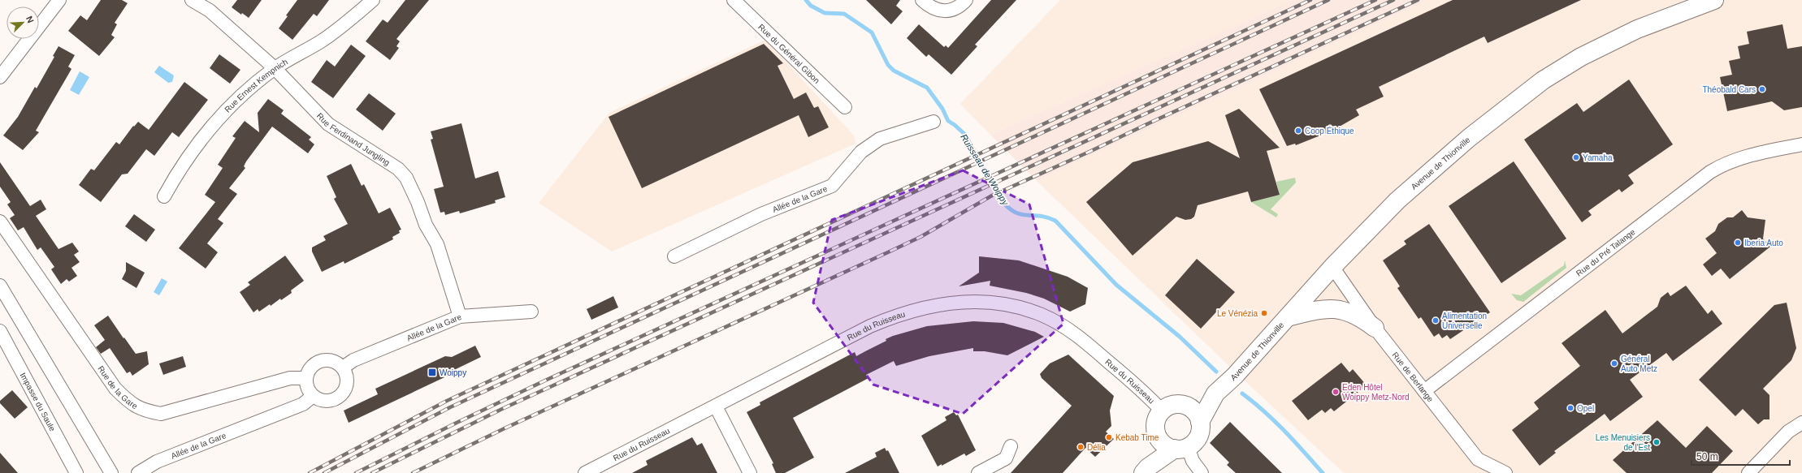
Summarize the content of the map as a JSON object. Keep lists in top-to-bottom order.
{
  "streets": {
    "main road": ["Avenue de Thionville"],
    "street": [
      "Rue du Général Gibon",
      "Rue Ernest Kempnich",
      "Rue Ferdinand Jungling",
      "Allée de la Gare",
      "Rue du Pré Talange",
      "Rue du Ruisseau",
      "Rue de Berlange",
      "Rue de la Gare",
      "Impasse du Saule"
    ]
  },
  "crossings": [
    ["Rue Ernest Kempnich", "Rue Ferdinand Jungling"],
    ["Rue Ferdinand Jungling", "Allée de la Gare"],
    ["Avenue de Thionville", "Rue du Ruisseau"],
    ["Avenue de Thionville", "Rue de Berlange"],
    ["Allée de la Gare", "Rue de la Gare"],
    ["Rue du Pré Talange", "Rue de Berlange"]
  ],
  "water": ["Ruisseau de Woippy"],
  "places": {
    "other": [
      "Théobald Cars",
      "Coop Éthique",
      "Yamaha",
      "Iberia Auto",
      "Le Vénézia",
      "Alimentation Universelle",
      "Général Auto Metz",
      "Eden Hôtel Woippy Metz-Nord",
      "Opel",
      "Kebab Time",
      "Les Menuisiers de l'Est",
      "Délia"
    ],
    "transit": ["Woippy"]
  },
  "scale_bar": "50 m",
  "north": "top right"
}
